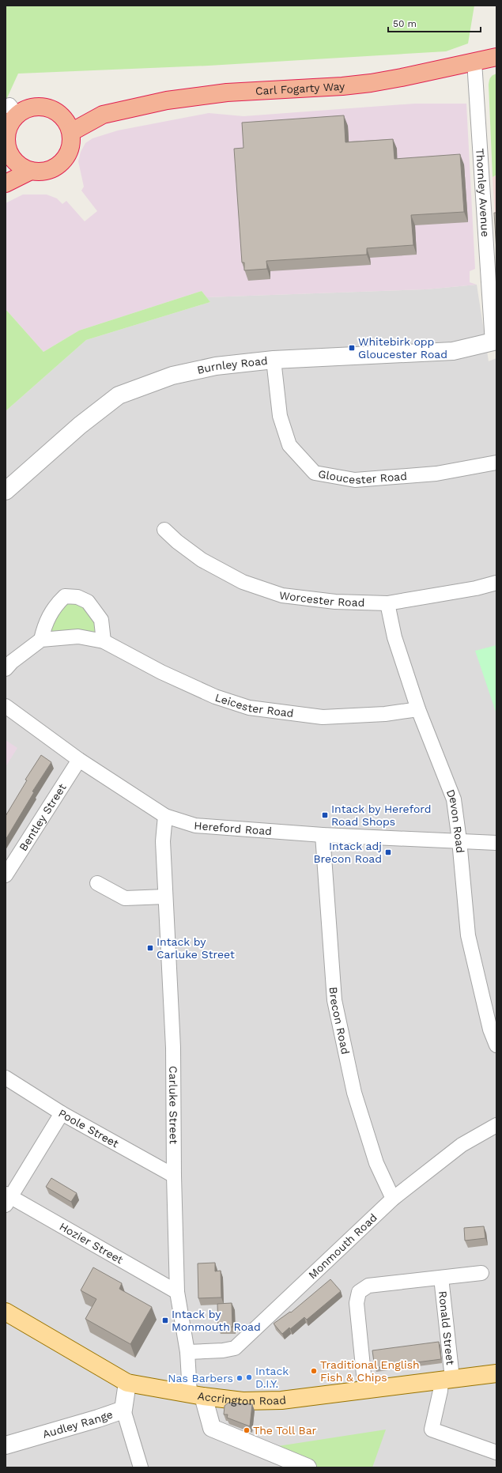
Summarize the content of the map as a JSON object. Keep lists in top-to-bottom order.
{
  "streets": {
    "highway": ["Carl Fogarty Way"],
    "main road": ["Accrington Road"],
    "street": [
      "Thornley Avenue",
      "Burnley Road",
      "Gloucester Road",
      "Worcester Road",
      "Leicester Road",
      "Bentley Street",
      "Devon Road",
      "Hereford Road",
      "Brecon Road",
      "Carluke Street",
      "Poole Street",
      "Hozier Street",
      "Monmouth Road",
      "Ronald Street",
      "Audley Range"
    ]
  },
  "crossings": [
    ["Carl Fogarty Way", "Thornley Avenue"],
    ["Thornley Avenue", "Burnley Road"],
    ["Burnley Road", "Gloucester Road"],
    ["Worcester Road", "Devon Road"],
    ["Leicester Road", "Devon Road"],
    ["Bentley Street", "Hereford Road"],
    ["Devon Road", "Hereford Road"],
    ["Hereford Road", "Brecon Road"],
    ["Hereford Road", "Carluke Street"],
    ["Brecon Road", "Monmouth Road"],
    ["Carluke Street", "Poole Street"],
    ["Carluke Street", "Hozier Street"],
    ["Carluke Street", "Monmouth Road"],
    ["Carluke Street", "Accrington Road"],
    ["Ronald Street", "Accrington Road"],
    ["Accrington Road", "Audley Range"]
  ],
  "places": {
    "transit": [
      "Whitebirk opp Gloucester Road",
      "Intack by Hereford Road Shops",
      "Intack adj Brecon Road",
      "Intack by Carluke Street",
      "Intack by Monmouth Road"
    ],
    "other": [
      "Traditional English Fish & Chips",
      "Intack D.I.Y.",
      "Nas Barbers",
      "The Toll Bar"
    ]
  },
  "scale_bar": "50 m"
}
